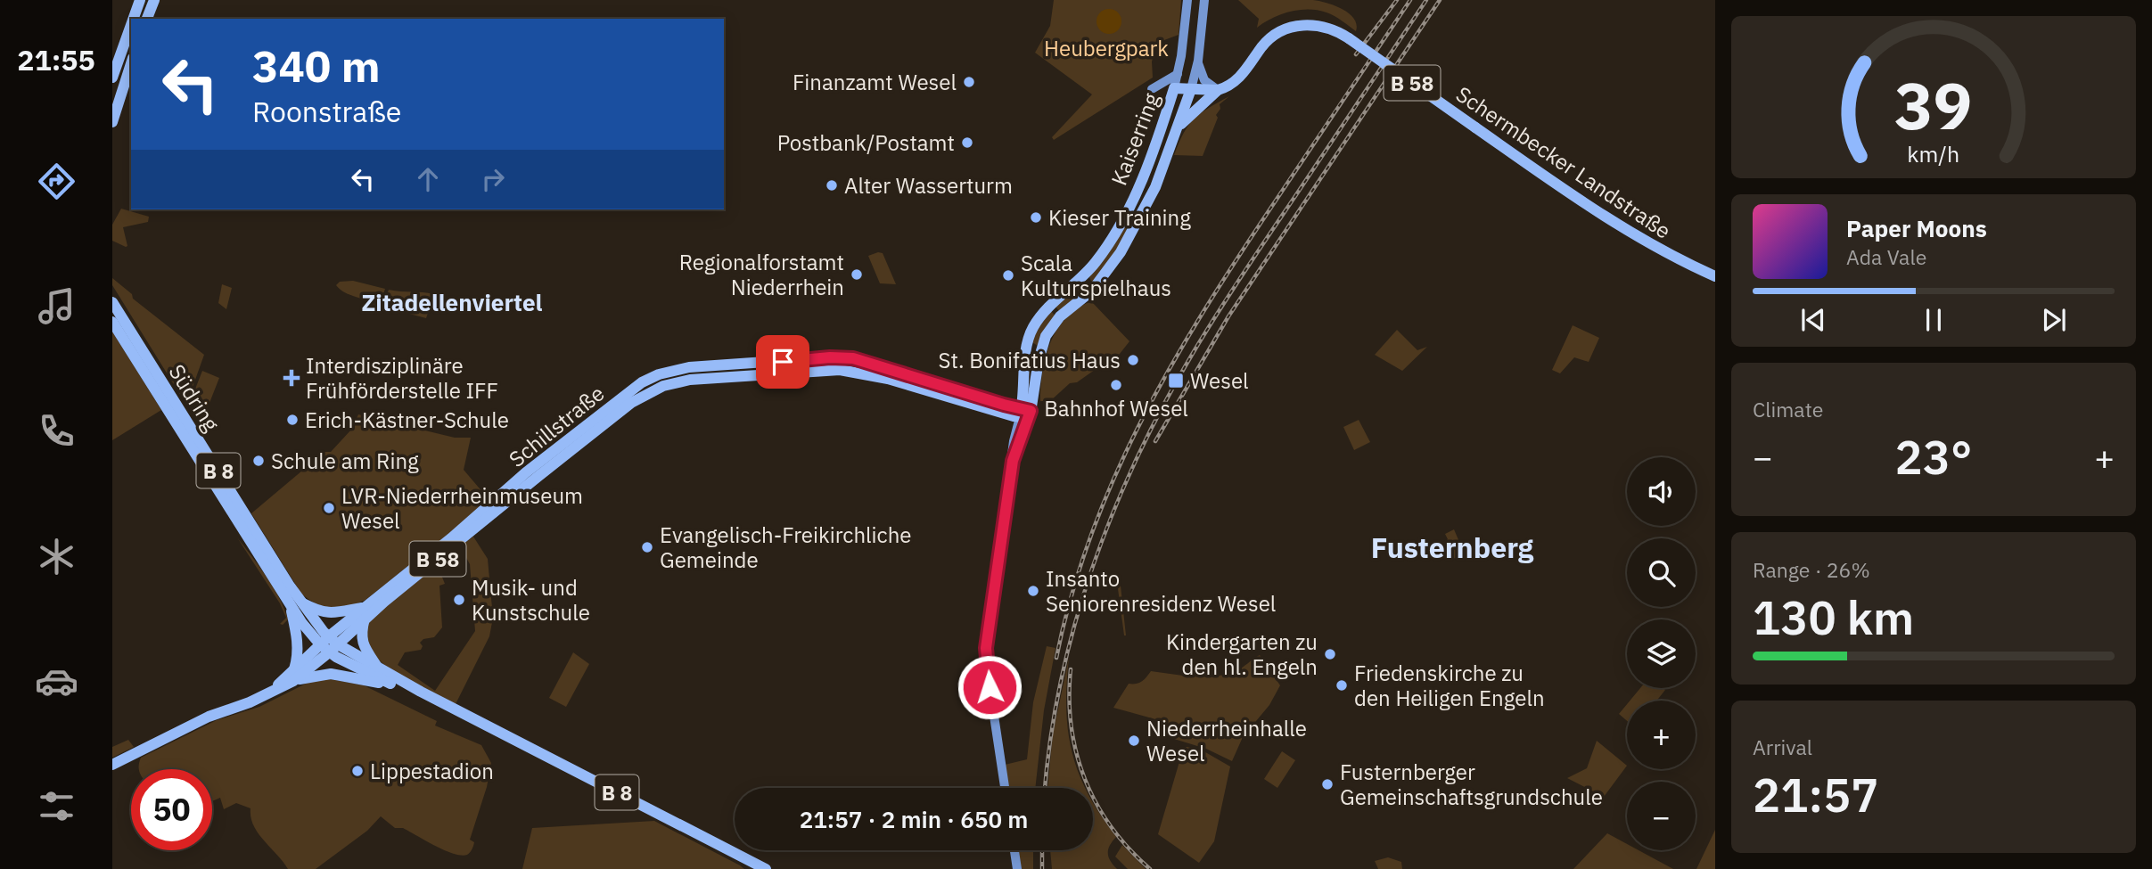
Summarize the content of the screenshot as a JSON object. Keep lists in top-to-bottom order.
{
  "streets": {
    "main road": [
      "B 58",
      "Kaiserring",
      "Schermbecker Landstraße",
      "Südring",
      "Schillstraße",
      "B 8"
    ]
  },
  "crossings": [
    ["B 58", "Kaiserring"],
    ["B 58", "Schermbecker Landstraße"],
    ["B 58", "Schillstraße"],
    ["Kaiserring", "Schillstraße"],
    ["Südring", "Schillstraße"],
    ["Südring", "B 8"],
    ["Schillstraße", "B 8"]
  ],
  "districts": ["Zitadellenviertel", "Fusternberg"],
  "parks": ["Heubergpark"],
  "places": {
    "other": [
      "Finanzamt Wesel",
      "Postbank/Postamt",
      "Alter Wasserturm",
      "Kieser Training",
      "Regionalforstamt Niederrhein",
      "Scala Kulturspielhaus",
      "St. Bonifatius Haus",
      "Bahnhof Wesel",
      "Erich-Kästner-Schule",
      "Schule am Ring",
      "LVR-Niederrheinmuseum Wesel",
      "Evangelisch-Freikirchliche Gemeinde",
      "Insanto Seniorenresidenz Wesel",
      "Musik- und Kunstschule",
      "Kindergarten zu den hl. Engeln",
      "Friedenskirche zu den Heiligen Engeln",
      "Niederrheinhalle Wesel",
      "Lippestadion",
      "Fusternberger Gemeinschaftsgrundschule"
    ],
    "health": ["Interdisziplinäre Frühförderstelle IFF"],
    "transit": ["Wesel"]
  },
  "page": {
    "tabs": "21:55",
    "turn": ["340 m", "Roonstraße"],
    "song": ["Paper Moons", "Ada Vale"],
    "tile": [
      "Climate",
      ["Range · 26%", "130 km"],
      ["Arrival", "21:57"]
    ],
    "heat": ["−", "23°", "+"],
    "map_buttons": ["+", "−"],
    "limit": "50",
    "trip": "21:57 · 2 min · 650 m",
    "gauge": ["39", "km/h"]
  }
}
